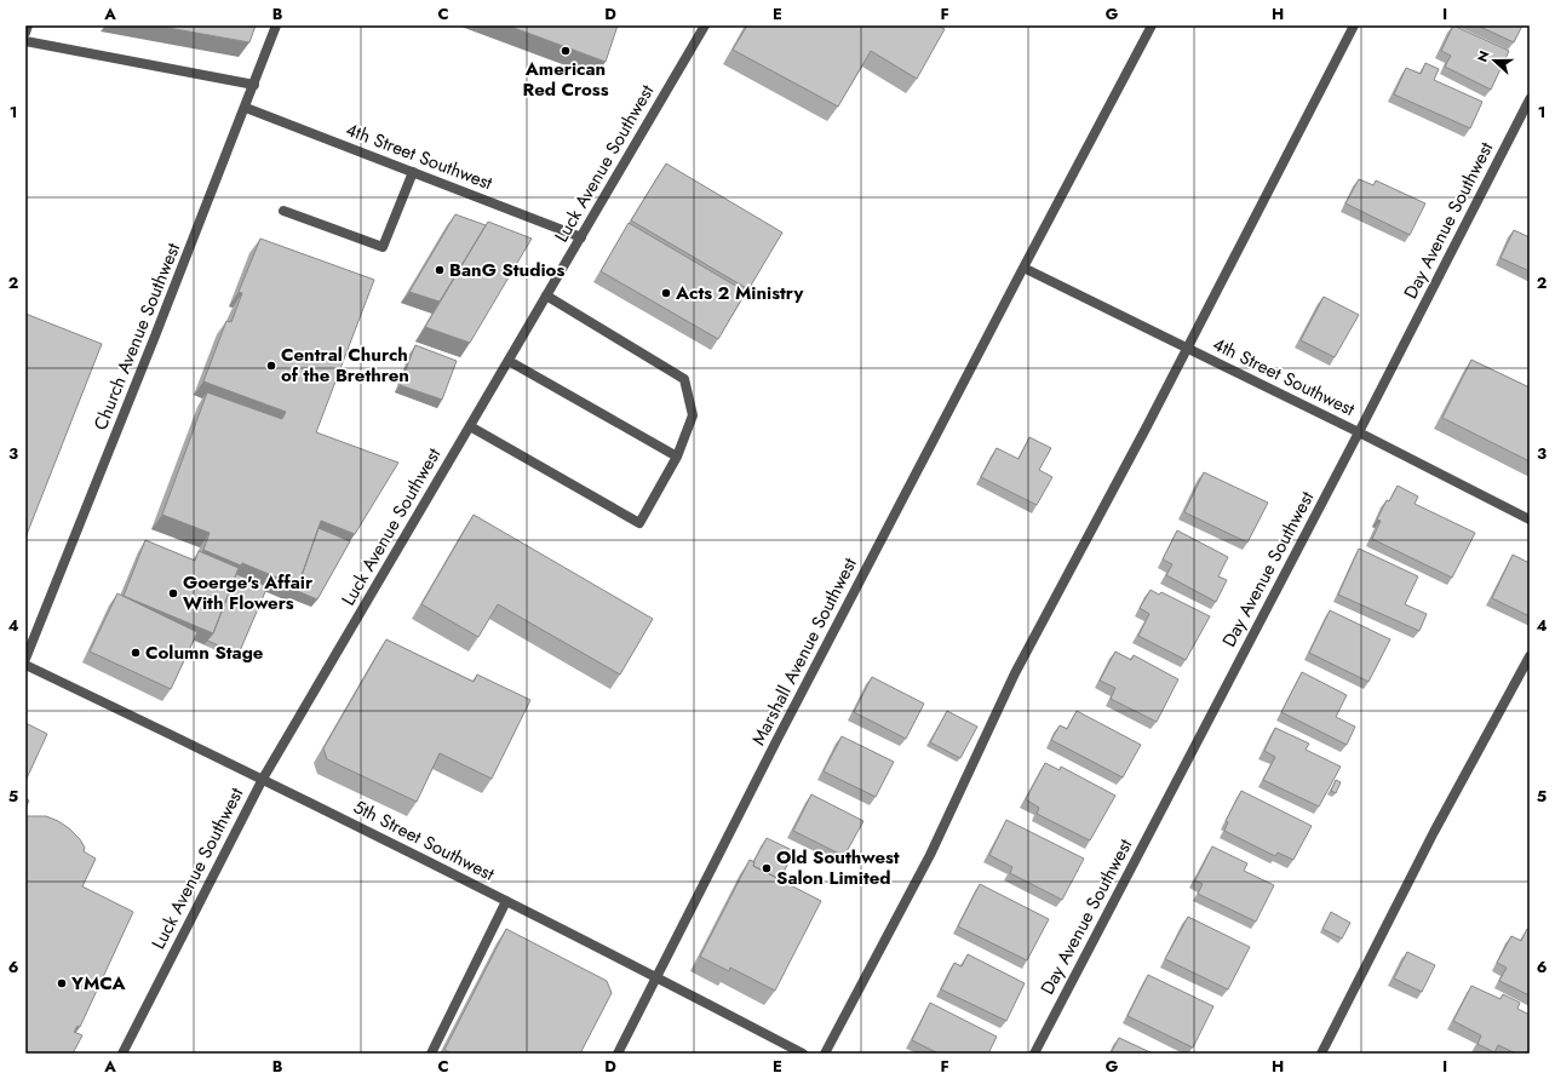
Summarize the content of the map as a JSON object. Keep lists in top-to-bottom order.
{
  "streets": {
    "street": [
      "4th Street Southwest",
      "Luck Avenue Southwest",
      "Day Avenue Southwest",
      "Church Avenue Southwest",
      "Marshall Avenue Southwest",
      "5th Street Southwest"
    ]
  },
  "crossings": [
    ["4th Street Southwest", "Luck Avenue Southwest"],
    ["4th Street Southwest", "Day Avenue Southwest"],
    ["4th Street Southwest", "Church Avenue Southwest"],
    ["4th Street Southwest", "Marshall Avenue Southwest"],
    ["Luck Avenue Southwest", "5th Street Southwest"],
    ["Marshall Avenue Southwest", "5th Street Southwest"]
  ],
  "places": [
    "American Red Cross",
    "BanG Studios",
    "Acts 2 Ministry",
    "Central Church of the Brethren",
    "Goerge's Affair With Flowers",
    "Column Stage",
    "Old Southwest Salon Limited",
    "YMCA"
  ],
  "north": "left",
  "grid": {
    "columns": [
      "A",
      "B",
      "C",
      "D",
      "E",
      "F",
      "G",
      "H",
      "I"
    ],
    "rows": [
      "1",
      "2",
      "3",
      "4",
      "5",
      "6"
    ]
  }
}
